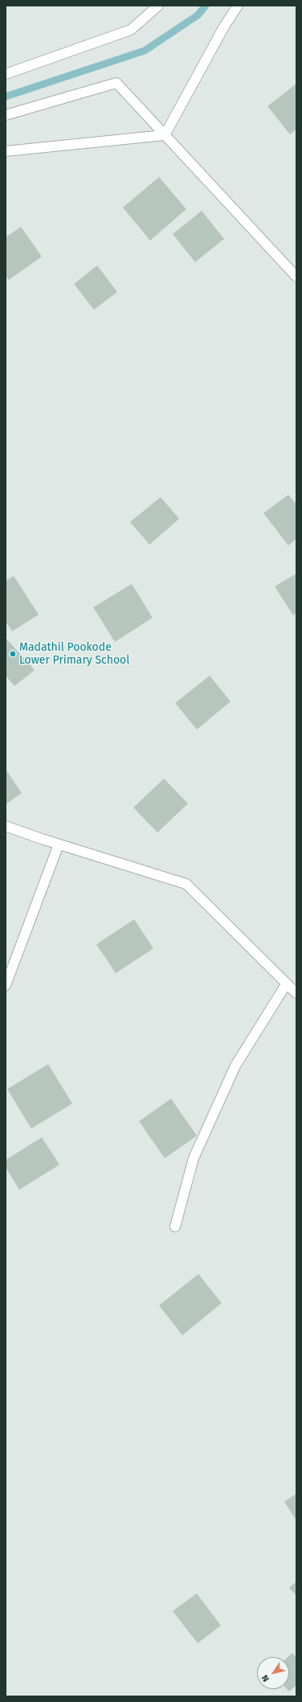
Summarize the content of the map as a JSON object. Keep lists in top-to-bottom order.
{
  "places": ["Madathil Pookode Lower Primary School"],
  "north": "bottom left"
}
